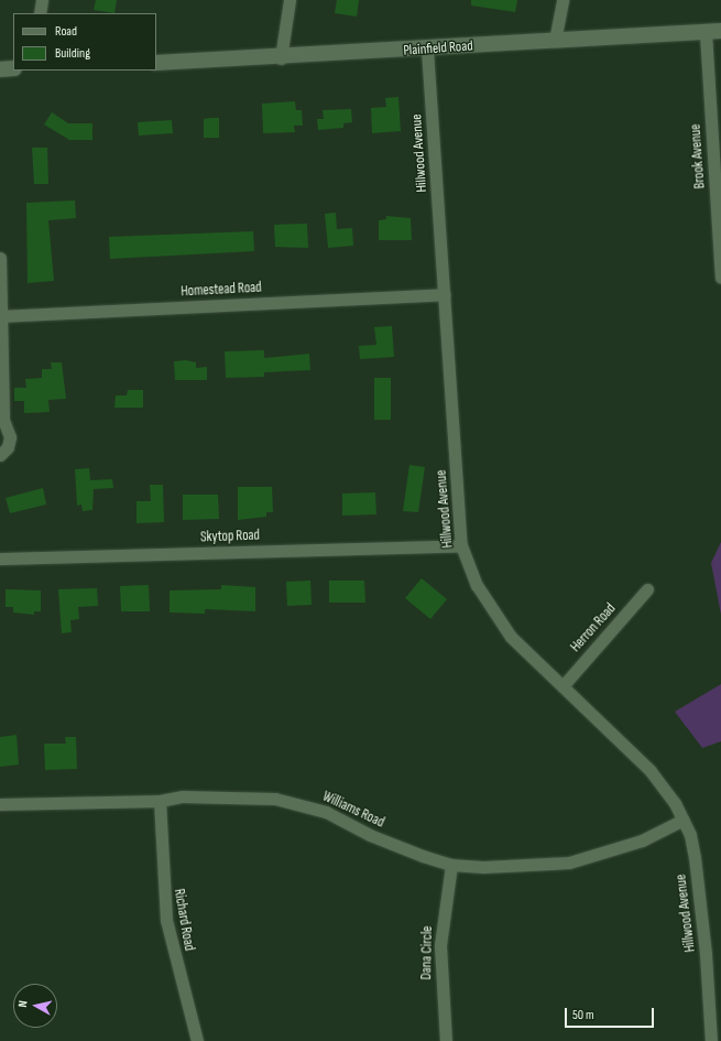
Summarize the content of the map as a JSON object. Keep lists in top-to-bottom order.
{
  "streets": {
    "street": [
      "Plainfield Road",
      "Hillwood Avenue",
      "Brook Avenue",
      "Homestead Road",
      "Skytop Road",
      "Herron Road",
      "Williams Road",
      "Richard Road",
      "Dana Circle"
    ]
  },
  "crossings": [
    ["Plainfield Road", "Hillwood Avenue"],
    ["Plainfield Road", "Brook Avenue"],
    ["Hillwood Avenue", "Homestead Road"],
    ["Hillwood Avenue", "Skytop Road"],
    ["Hillwood Avenue", "Herron Road"],
    ["Hillwood Avenue", "Williams Road"],
    ["Williams Road", "Richard Road"],
    ["Williams Road", "Dana Circle"]
  ],
  "legend": ["Road", "Building"],
  "scale_bar": "50 m",
  "north": "left"
}
